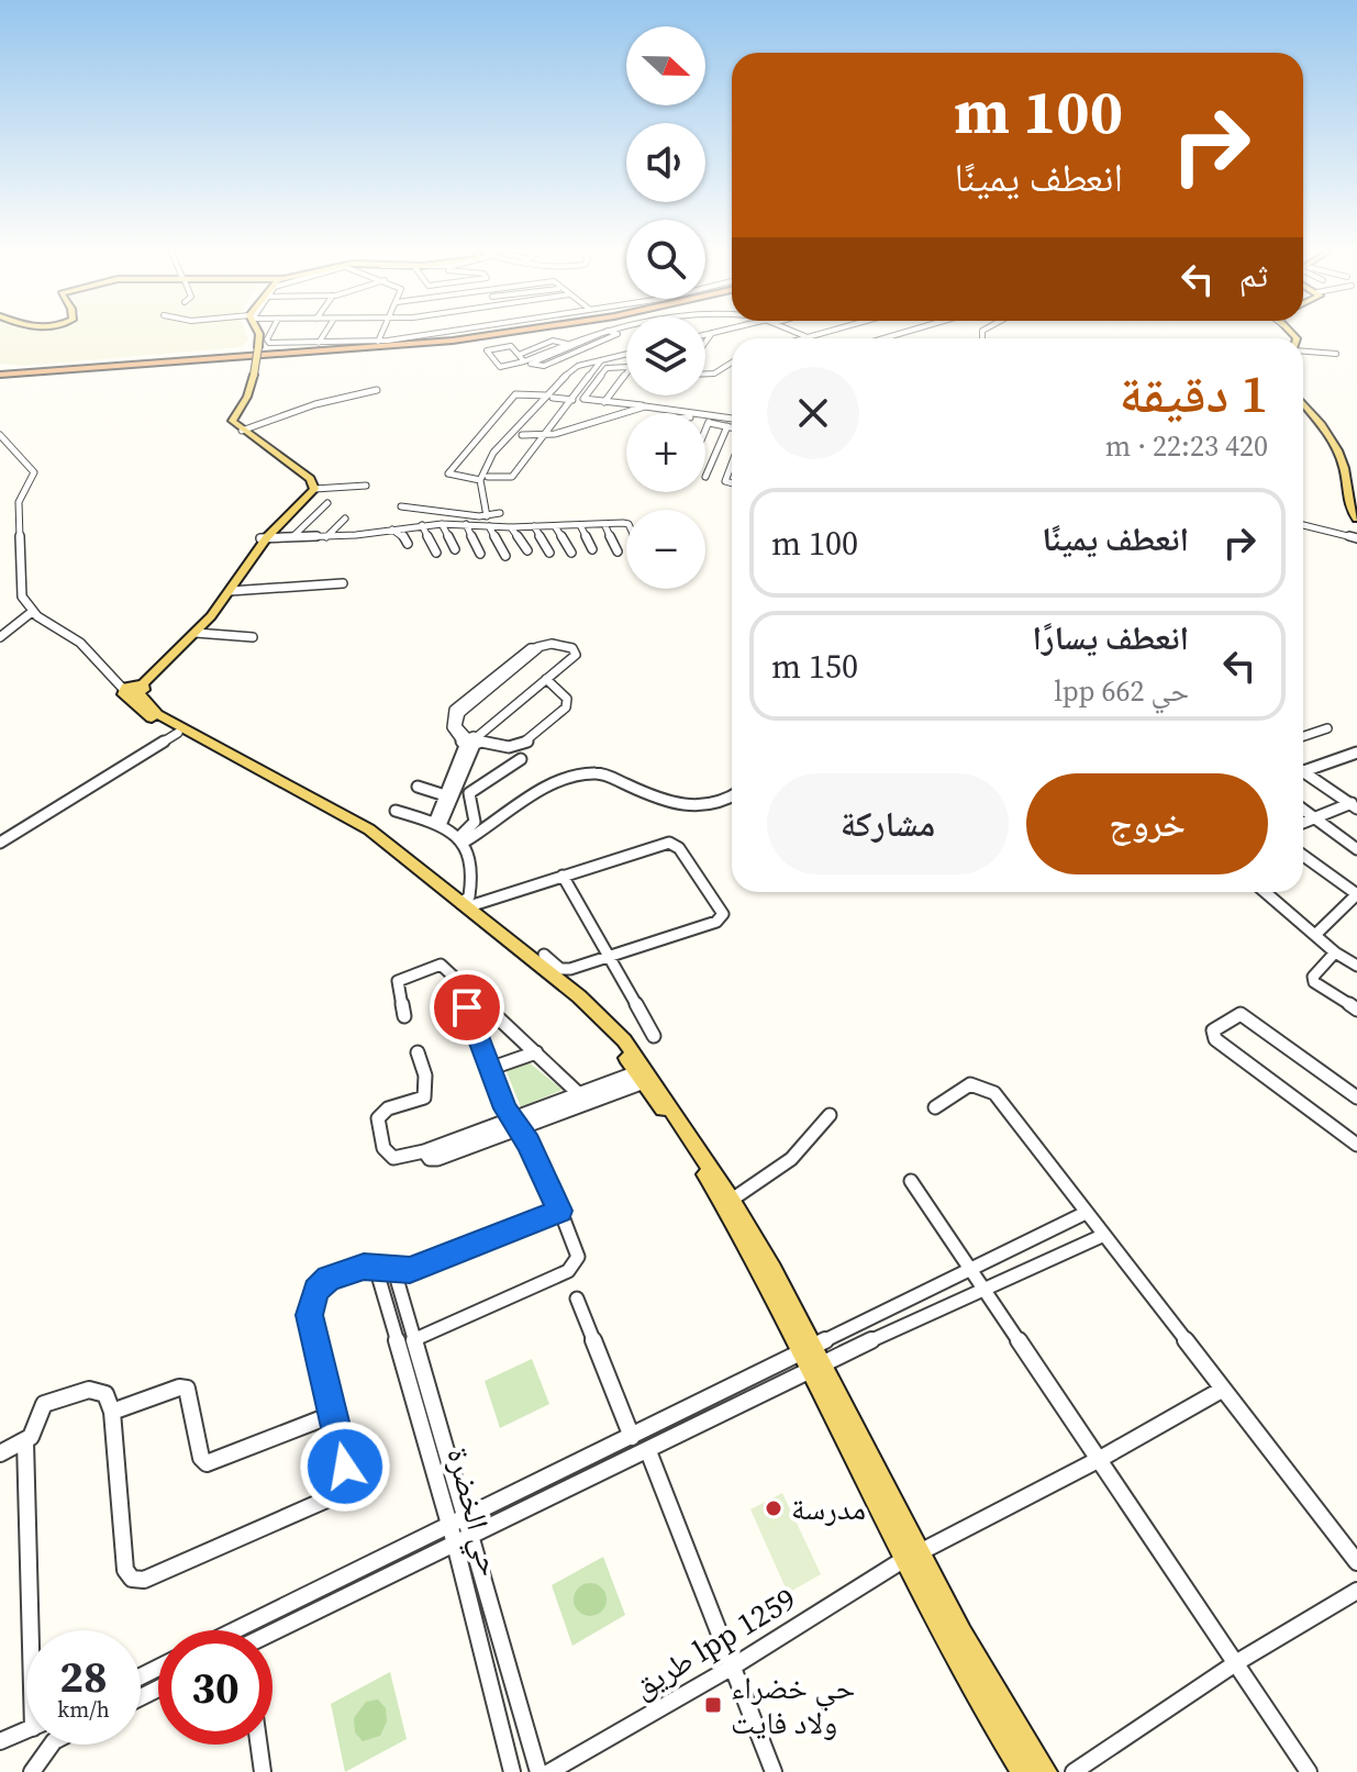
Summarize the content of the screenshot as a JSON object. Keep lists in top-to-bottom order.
{
  "streets": {
    "street": ["حي الخضرة", "طريق lpp 1259"]
  },
  "places": {
    "other": ["مدرسة"],
    "transit": ["حي خضراء ولاد فايت"]
  },
  "north": "right",
  "page": {
    "map_buttons": ["+", "−"],
    "turn": ["100 m", "انعطف يمينًا"],
    "then": "ثم",
    "heading": ["1 دقيقة", "420 m · 22:23"],
    "list": [
      {
        "name": "انعطف يمينًا",
        "value": "100 m"
      },
      {
        "name": "انعطف يسارًا",
        "note": "حي lpp 662",
        "value": "150 m"
      }
    ],
    "buttons": ["خروج", "مشاركة"],
    "speed": "28 km/h",
    "limit": "30"
  }
}
